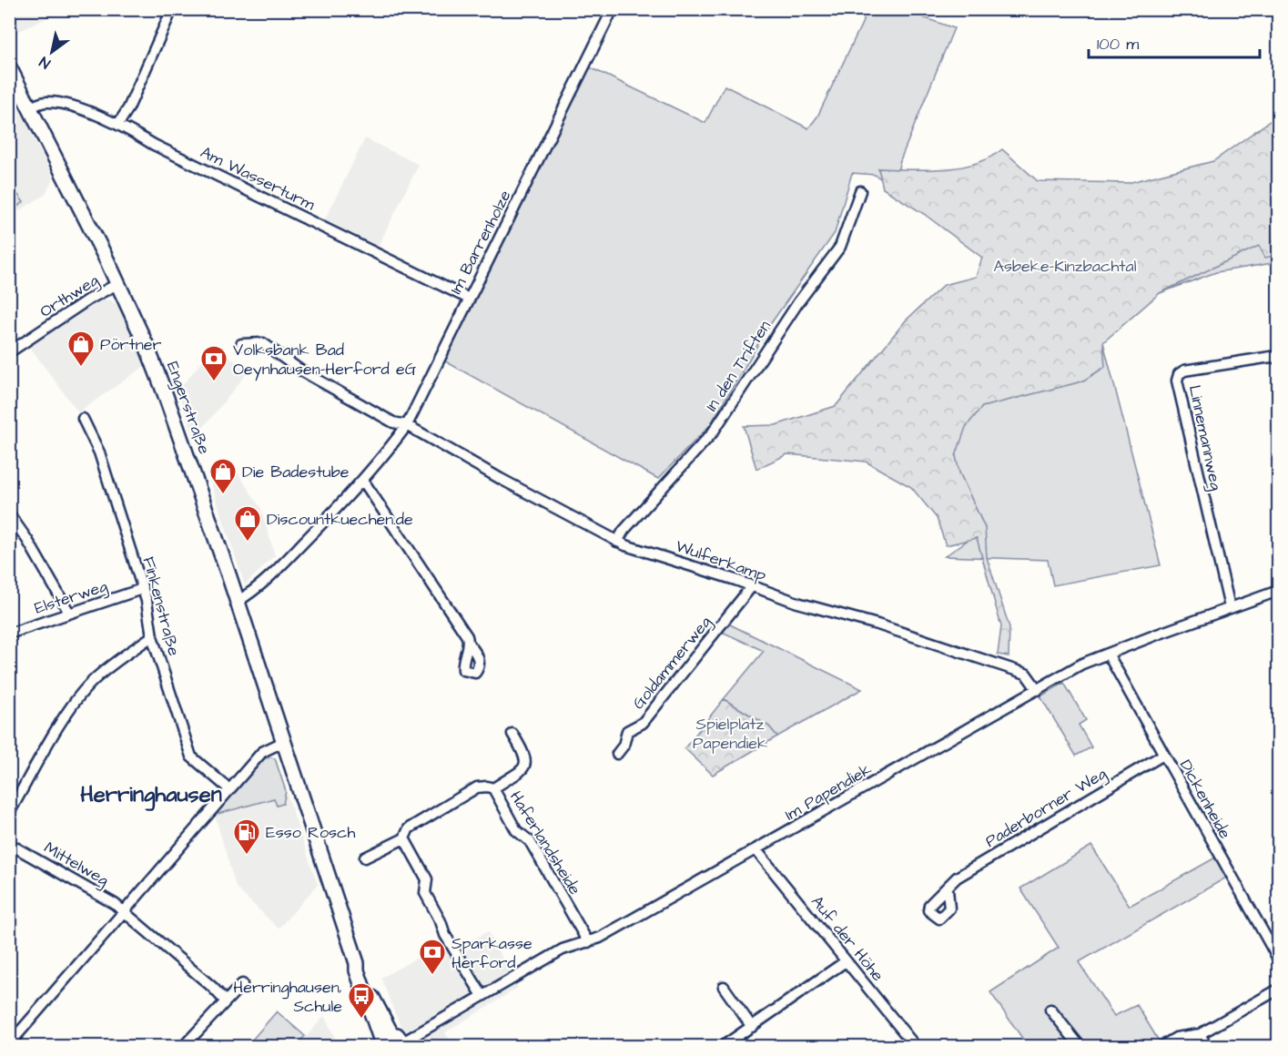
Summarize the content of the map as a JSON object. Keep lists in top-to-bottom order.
{
  "streets": {
    "main road": ["Engerstraße"],
    "street": [
      "Am Wasserturm",
      "Im Barrenholze",
      "Orthweg",
      "In den Triften",
      "Linnemannweg",
      "Wulferkamp",
      "Elsterweg",
      "Finkenstraße",
      "Goldammerweg",
      "Im Papendiek",
      "Dickenheide",
      "Paderborner Weg",
      "Haferlandsheide",
      "Mittelweg",
      "Auf der Höhe"
    ]
  },
  "crossings": [
    ["Am Wasserturm", "Im Barrenholze"],
    ["Am Wasserturm", "Engerstraße"],
    ["Im Barrenholze", "Engerstraße"],
    ["Im Barrenholze", "Wulferkamp"],
    ["Orthweg", "Engerstraße"],
    ["In den Triften", "Wulferkamp"],
    ["Linnemannweg", "Im Papendiek"],
    ["Wulferkamp", "Goldammerweg"],
    ["Wulferkamp", "Im Papendiek"],
    ["Elsterweg", "Finkenstraße"],
    ["Im Papendiek", "Dickenheide"],
    ["Im Papendiek", "Haferlandsheide"],
    ["Im Papendiek", "Auf der Höhe"],
    ["Dickenheide", "Paderborner Weg"]
  ],
  "districts": ["Herringhausen"],
  "parks": ["Asbeke-Kinzbachtal", "Spielplatz Papendiek"],
  "places": {
    "shop": ["Pörtner", "Die Badestube", "Discountkuechen.de"],
    "bank": ["Volksbank Bad Oeynhausen-Herford eG", "Sparkasse Herford"],
    "fuel station": ["Esso Rosch"],
    "bus stop": ["Herringhausen, Schule"]
  },
  "scale_bar": "100 m",
  "north": "bottom left"
}
